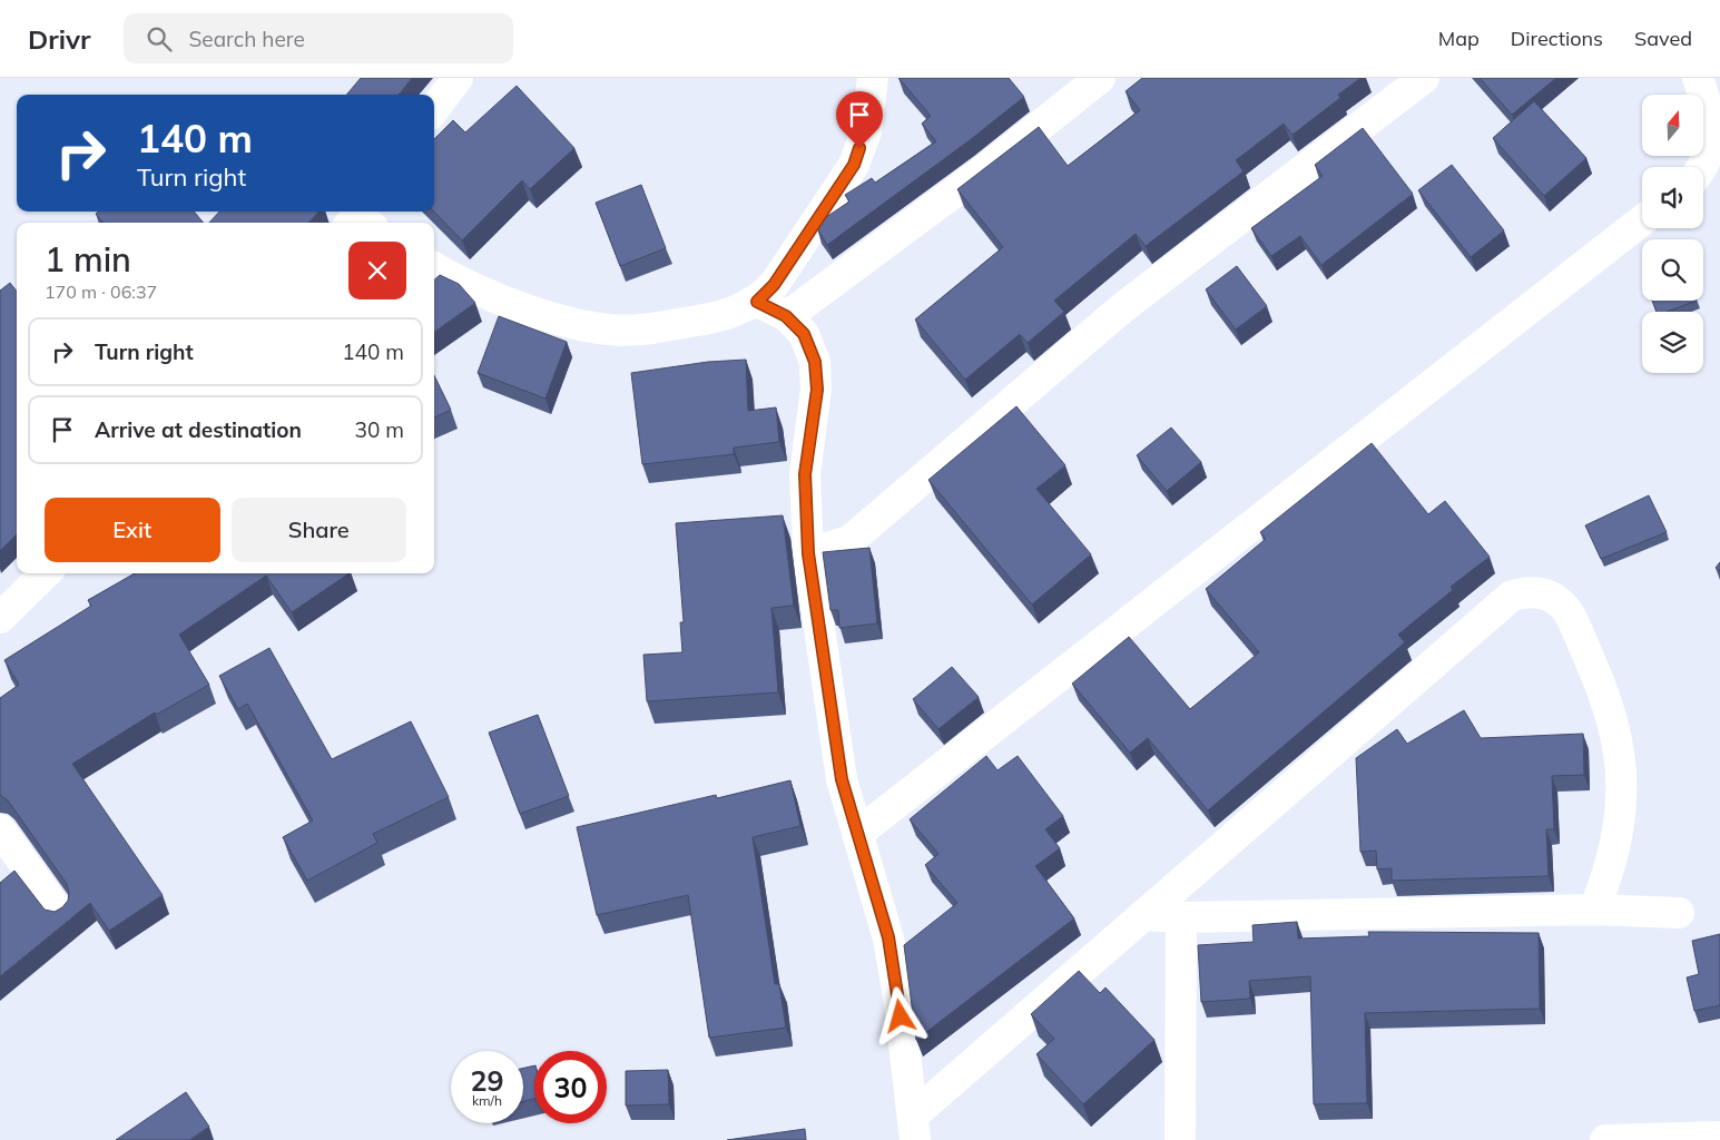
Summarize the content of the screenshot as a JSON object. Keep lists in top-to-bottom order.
{
  "north": "top",
  "page": {
    "header": "Drivr",
    "search": "Search here",
    "nav": ["Map", "Directions", "Saved"],
    "turn": ["140 m", "Turn right"],
    "heading": ["1 min", "170 m · 06:37"],
    "list": [
      {
        "name": "Turn right",
        "value": "140 m"
      },
      {
        "name": "Arrive at destination",
        "value": "30 m"
      }
    ],
    "buttons": ["Exit", "Share"],
    "speed": "29 km/h",
    "limit": "30"
  }
}
